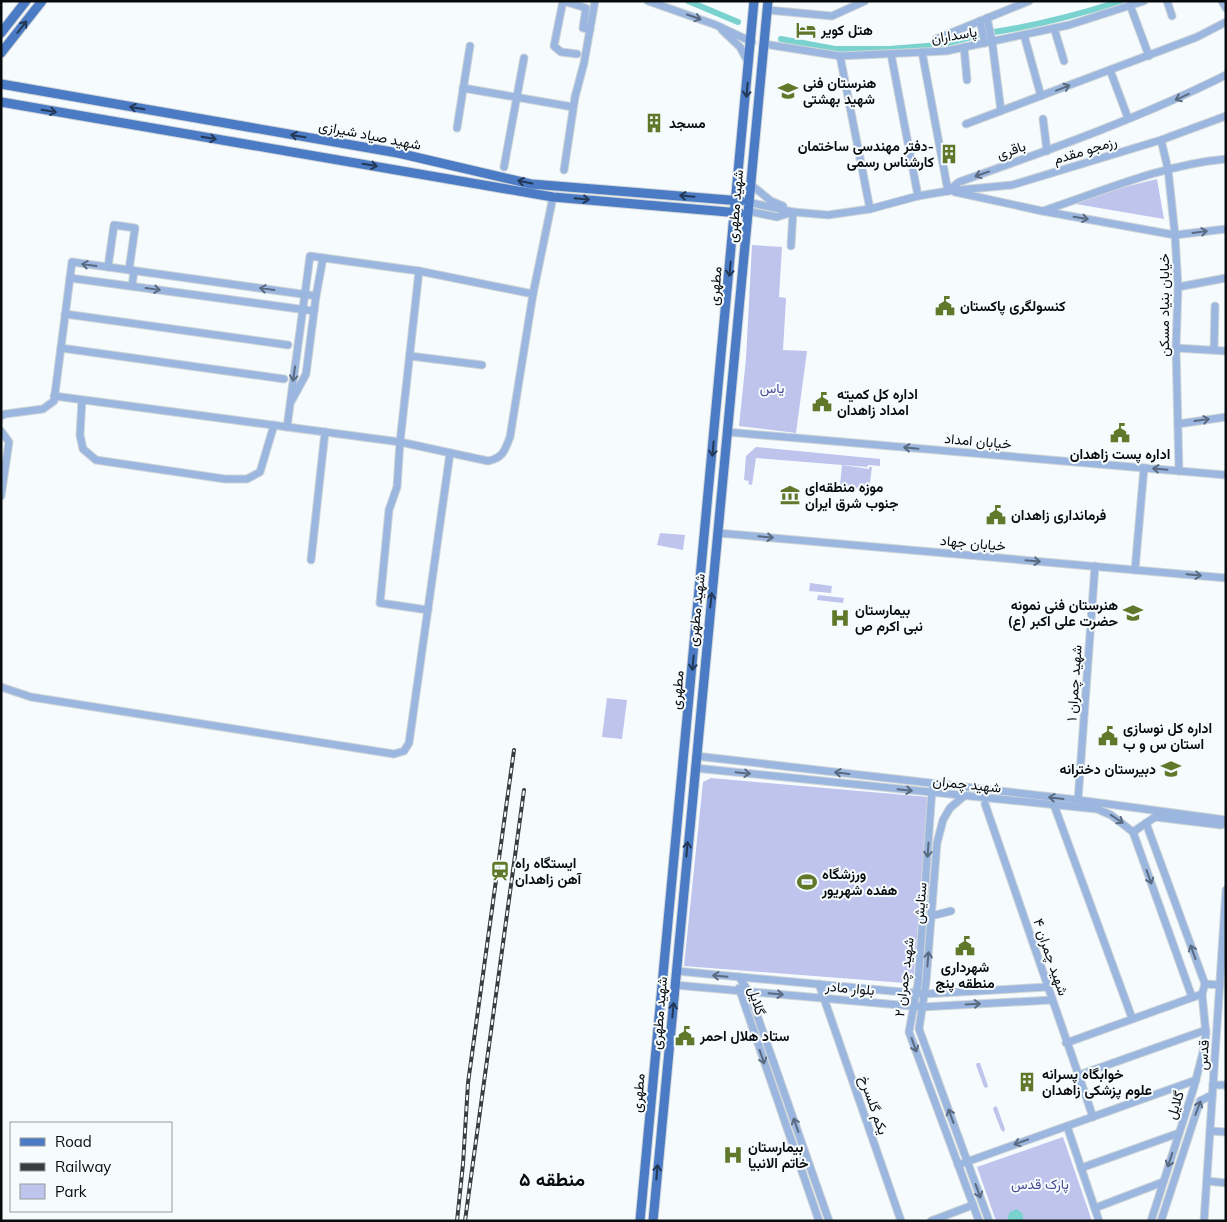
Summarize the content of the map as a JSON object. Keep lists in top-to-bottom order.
{
  "streets": {
    "main road": ["شهید صیاد شیرازی", "شهید مطهری", "مطهری"],
    "street": [
      "پاسداران",
      "باقری",
      "رزمجو مقدم",
      "خیابان بنیاد مسکن",
      "خیابان امداد",
      "خیابان جهاد",
      "شهید چمران ۱",
      "شهید چمران",
      "ستایش",
      "شهید چمران ۴",
      "شهید چمران ۲",
      "بلوار مادر",
      "گلایل",
      "قدس",
      "یکم گلسرخ"
    ]
  },
  "crossings": [
    ["پاسداران", "شهید مطهری"],
    ["شهید صیاد شیرازی", "شهید مطهری"],
    ["شهید صیاد شیرازی", "مطهری"],
    ["باقری", "رزمجو مقدم"],
    ["رزمجو مقدم", "خیابان بنیاد مسکن"],
    ["شهید مطهری", "خیابان امداد"],
    ["شهید مطهری", "خیابان جهاد"],
    ["شهید مطهری", "شهید چمران"],
    ["شهید مطهری", "بلوار مادر"],
    ["خیابان بنیاد مسکن", "خیابان امداد"],
    ["خیابان جهاد", "شهید چمران ۱"],
    ["شهید چمران ۱", "شهید چمران"],
    ["شهید چمران", "ستایش"],
    ["شهید چمران", "شهید چمران ۲"],
    ["ستایش", "بلوار مادر"],
    ["شهید چمران ۴", "بلوار مادر"],
    ["شهید چمران ۲", "بلوار مادر"],
    ["بلوار مادر", "گلایل"],
    ["بلوار مادر", "یکم گلسرخ"],
    ["گلایل", "قدس"]
  ],
  "one_way": [
    "شهید مطهری",
    "مطهری",
    "خیابان امداد",
    "خیابان جهاد",
    "شهید چمران ۲"
  ],
  "districts": ["منطقه ۵"],
  "parks": ["یاس", "پارک قدس"],
  "places": {
    "hotel": ["هتل کویر"],
    "school or university": ["هنرستان فنی شهید بهشتی", "هنرستان فنی نمونه حضرت علی اکبر (ع)", "دبیرستان دخترانه"],
    "building": ["مسجد", "دفتر مهندسی ساختمان- کارشناس رسمی", "خوابگاه پسرانه علوم پزشکی زاهدان"],
    "public building": [
      "کنسولگری پاکستان",
      "اداره کل کمیته امداد زاهدان",
      "اداره پست زاهدان",
      "فرمانداری زاهدان",
      "اداره کل نوسازی استان س و ب",
      "شهرداری منطقه پنج",
      "ستاد هلال احمر"
    ],
    "museum": ["موزه منطقه‌ای جنوب شرق ایران"],
    "hospital": ["بیمارستان نبی اکرم ص", "بیمارستان خاتم الانبیا"],
    "station": ["ایستگاه راه آهن زاهدان"],
    "sports": ["ورزشگاه هفده شهریور"]
  },
  "legend": ["Road", "Railway", "Park"]
}
